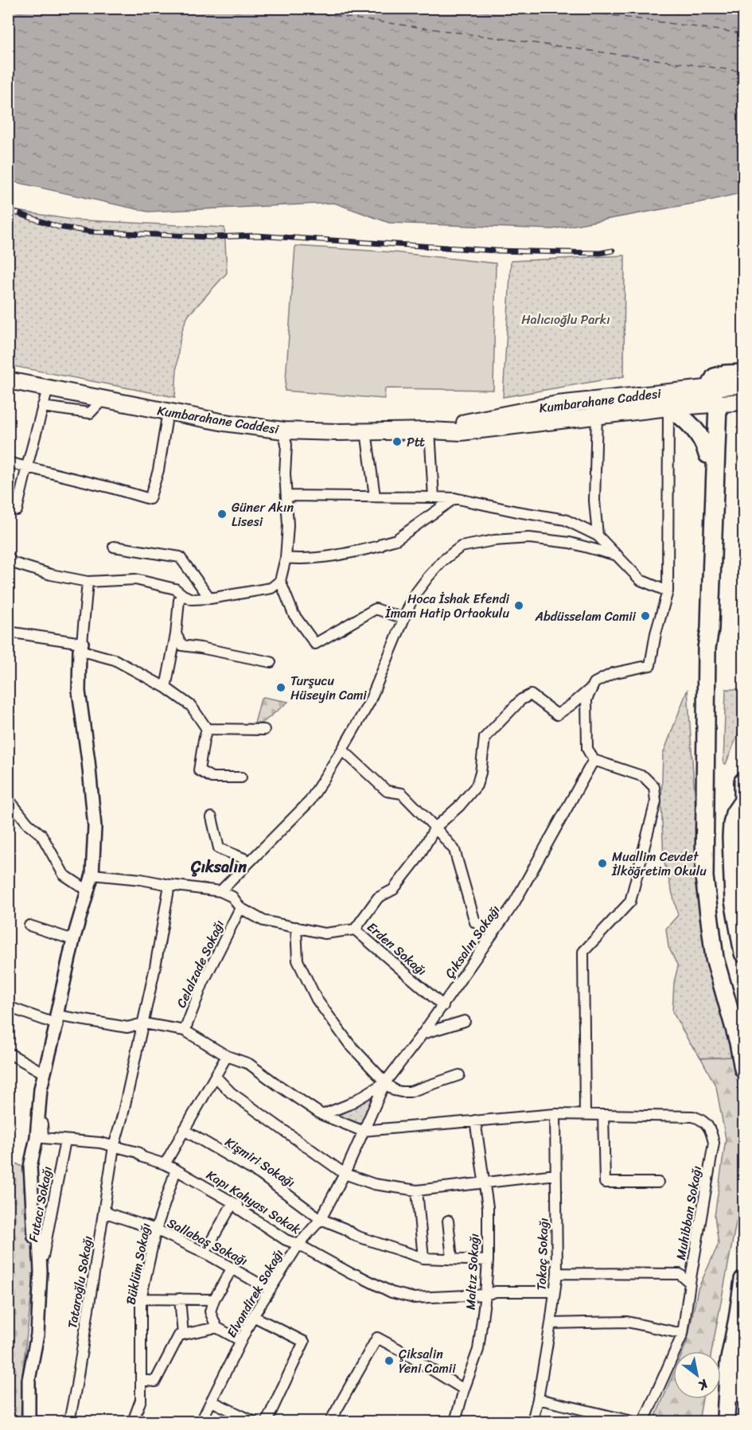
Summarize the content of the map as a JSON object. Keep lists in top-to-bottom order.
{
  "streets": {
    "main road": ["Kumbarahane Caddesi"],
    "street": [
      "Çıksalın Sokağı",
      "Erden Sokağı",
      "Celalzade Sokağı",
      "Kişmiri Sokağı",
      "Kapı Kahyası Sokak",
      "Futacı Sokağı",
      "Muhibban Sokağı",
      "Sallabaş Sokağı",
      "Tokaç Sokağı",
      "Büklüm Sokağı",
      "Maltız Sokağı",
      "Tataroğlu Sokağı",
      "Elvandirek Sokağı"
    ]
  },
  "crossings": [
    ["Çıksalın Sokağı", "Erden Sokağı"],
    ["Çıksalın Sokağı", "Muhibban Sokağı"],
    ["Çıksalın Sokağı", "Elvandirek Sokağı"],
    ["Kişmiri Sokağı", "Maltız Sokağı"],
    ["Kişmiri Sokağı", "Elvandirek Sokağı"],
    ["Kapı Kahyası Sokak", "Futacı Sokağı"],
    ["Kapı Kahyası Sokak", "Tokaç Sokağı"],
    ["Kapı Kahyası Sokak", "Büklüm Sokağı"],
    ["Kapı Kahyası Sokak", "Maltız Sokağı"],
    ["Kapı Kahyası Sokak", "Tataroğlu Sokağı"],
    ["Kapı Kahyası Sokak", "Elvandirek Sokağı"],
    ["Muhibban Sokağı", "Tokaç Sokağı"],
    ["Muhibban Sokağı", "Maltız Sokağı"],
    ["Muhibban Sokağı", "Elvandirek Sokağı"],
    ["Sallabaş Sokağı", "Büklüm Sokağı"],
    ["Sallabaş Sokağı", "Tataroğlu Sokağı"],
    ["Sallabaş Sokağı", "Elvandirek Sokağı"]
  ],
  "districts": ["Çıksalın"],
  "parks": ["Halıcıoğlu Parkı"],
  "places": [
    "Ptt",
    "Güner Akın Lisesi",
    "Hoca İshak Efendi İmam Hatip Ortaokulu",
    "Abdüsselam Camii",
    "Turşucu Hüseyin Cami",
    "Muallim Cevdet İlköğretim Okulu",
    "Çiksalin Yeni Camii"
  ],
  "north": "bottom right"
}
